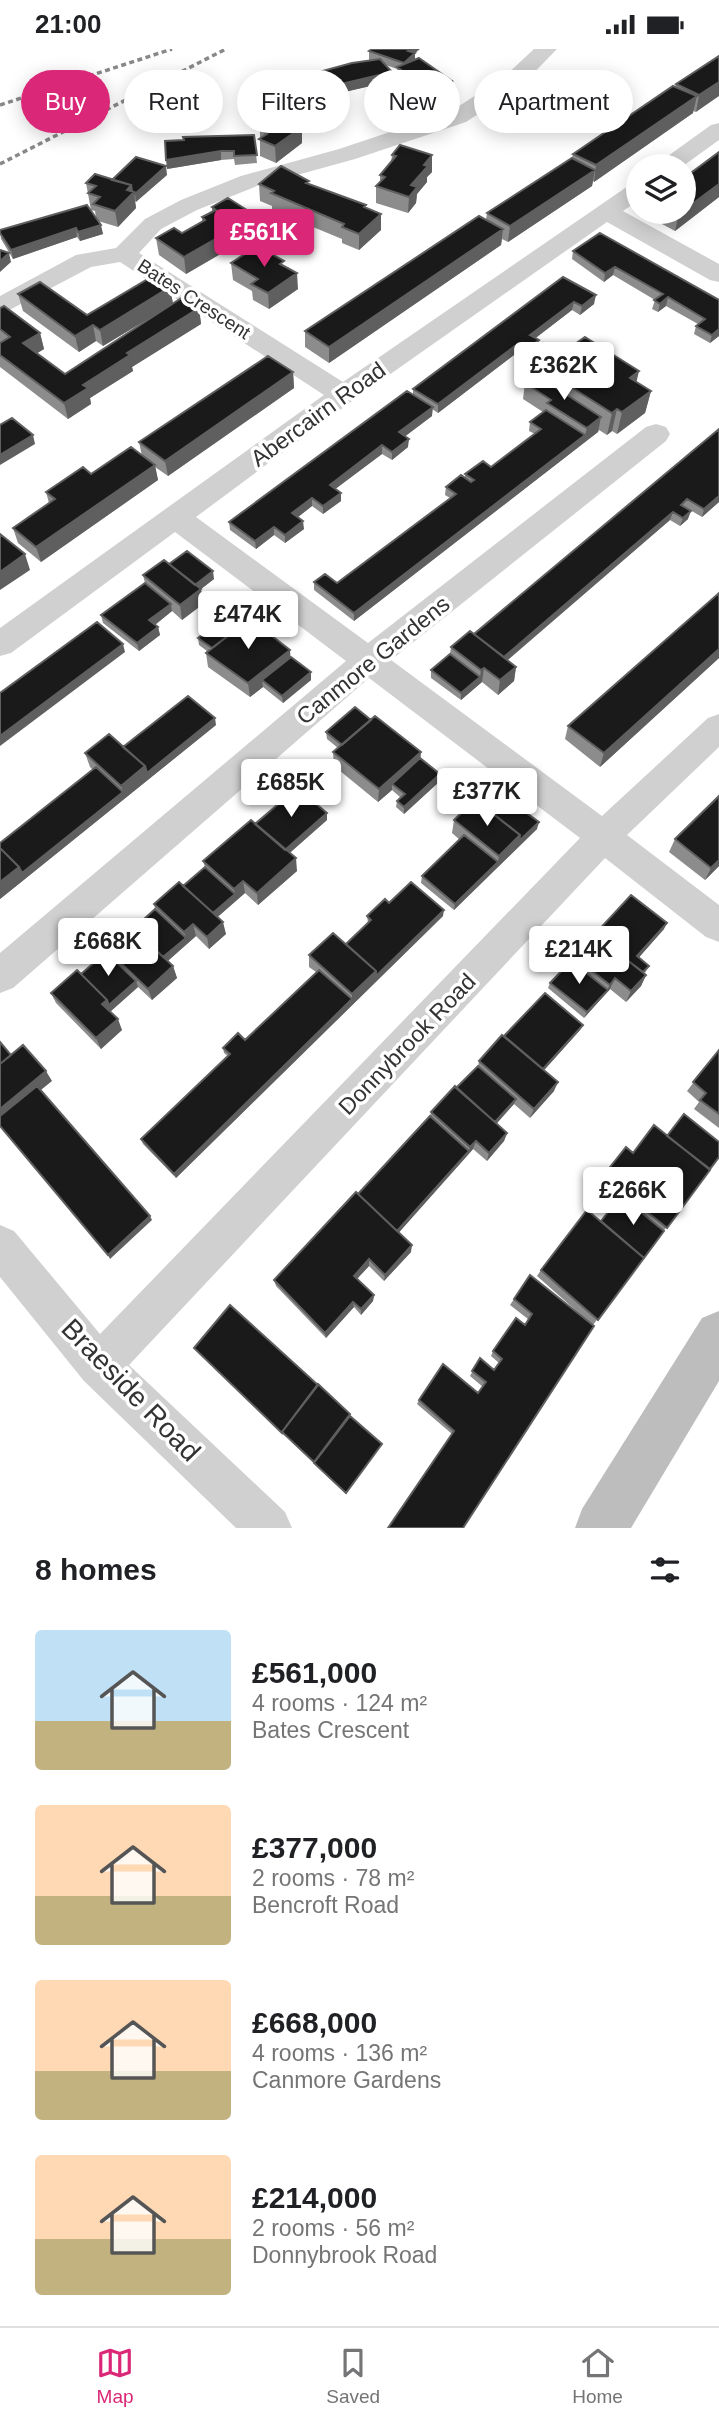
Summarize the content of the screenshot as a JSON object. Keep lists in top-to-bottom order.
{
  "streets": {
    "street": [
      "Bates Crescent",
      "Abercairn Road",
      "Canmore Gardens",
      "Donnybrook Road",
      "Braeside Road"
    ]
  },
  "crossings": [
    ["Bates Crescent", "Abercairn Road"],
    ["Donnybrook Road", "Braeside Road"]
  ],
  "page": {
    "status": "21:00",
    "chip": [
      "Buy",
      "Rent",
      "Filters",
      "New",
      "Apartment"
    ],
    "price": [
      "£561K",
      "£362K",
      "£474K",
      "£685K",
      "£377K",
      "£668K",
      "£214K",
      "£266K"
    ],
    "heading": "8 homes",
    "list": [
      {
        "name": "£561,000",
        "note": "4 rooms · 124 m² · Bates Crescent"
      },
      {
        "name": "£377,000",
        "note": "2 rooms · 78 m² · Bencroft Road"
      },
      {
        "name": "£668,000",
        "note": "4 rooms · 136 m² · Canmore Gardens"
      },
      {
        "name": "£214,000",
        "note": "2 rooms · 56 m² · Donnybrook Road"
      }
    ],
    "tabs": ["Map", "Saved", "Home"]
  }
}
